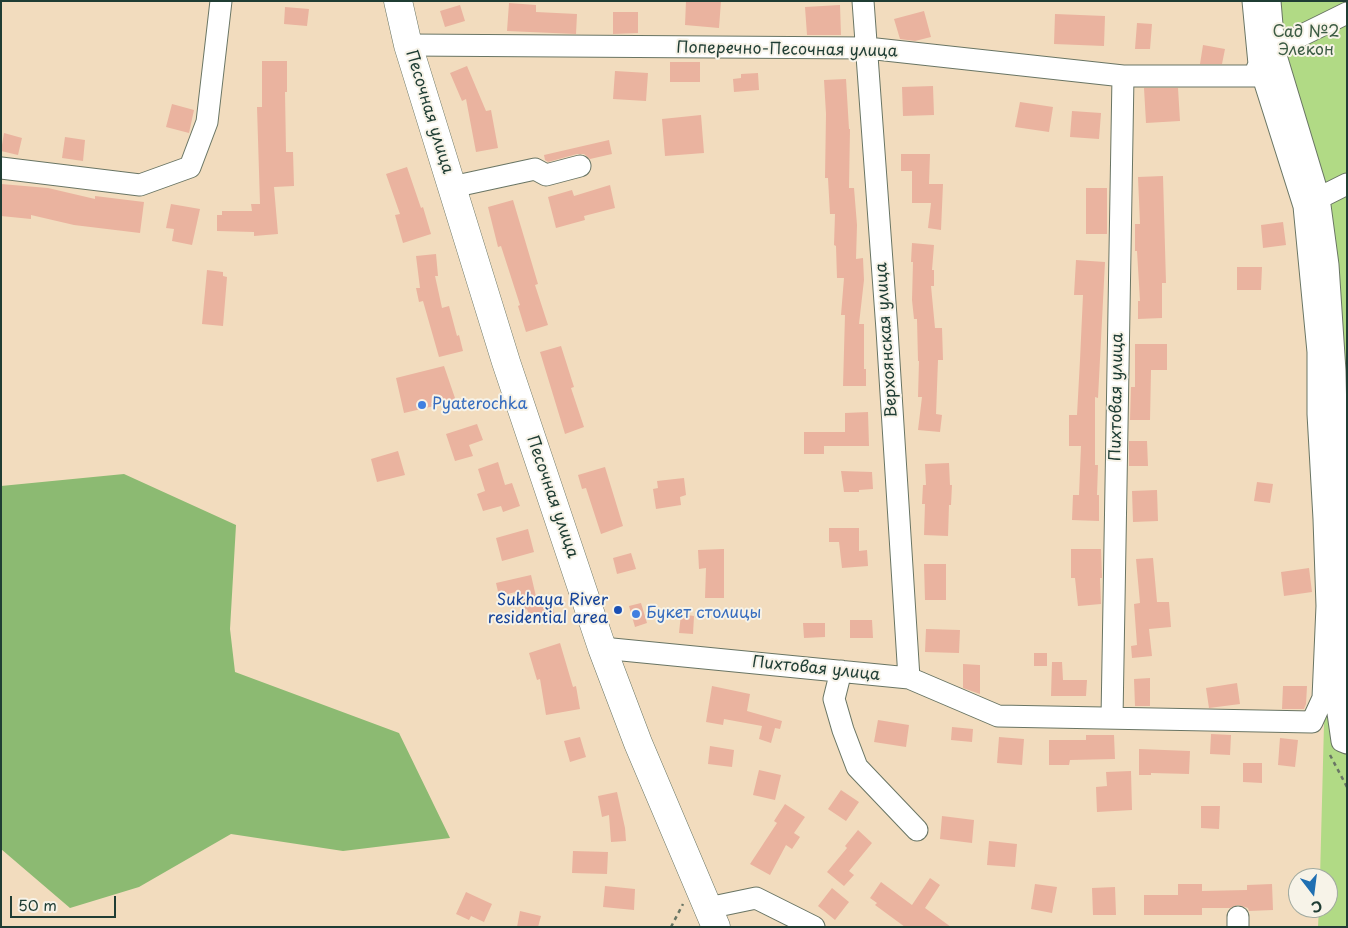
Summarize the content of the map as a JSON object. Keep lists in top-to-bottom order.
{
  "streets": {
    "main road": ["Песочная улица"],
    "street": ["Поперечно-Песочная улица", "Верхоянская улица", "Пихтовая улица"]
  },
  "crossings": [
    ["Поперечно-Песочная улица", "Песочная улица"],
    ["Поперечно-Песочная улица", "Верхоянская улица"],
    ["Поперечно-Песочная улица", "Пихтовая улица"],
    ["Песочная улица", "Пихтовая улица"],
    ["Верхоянская улица", "Пихтовая улица"]
  ],
  "parks": ["Сад №2 Элекон"],
  "places": ["Pyaterochka", "Sukhaya River residential area", "Букет столицы"],
  "scale_bar": "50 m",
  "north": "bottom"
}
